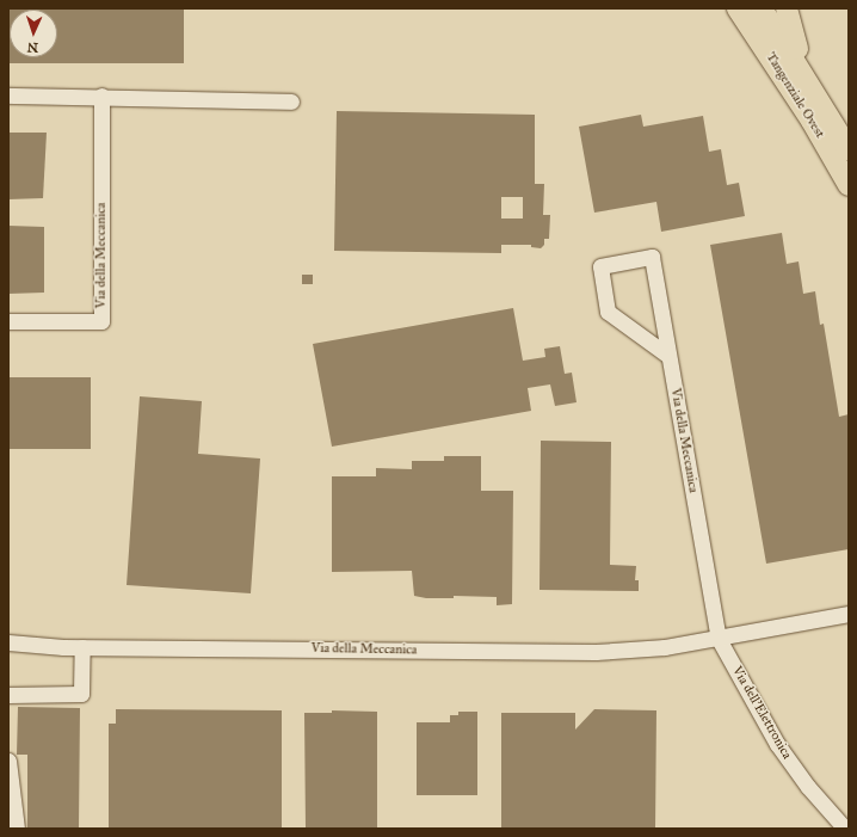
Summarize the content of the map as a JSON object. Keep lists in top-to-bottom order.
{
  "streets": {
    "highway": ["Tangenziale Ovest"],
    "street": ["Via della Meccanica", "Via dell'Elettronica"]
  },
  "crossings": [
    ["Via della Meccanica", "Via dell'Elettronica"]
  ],
  "north": "bottom"
}
